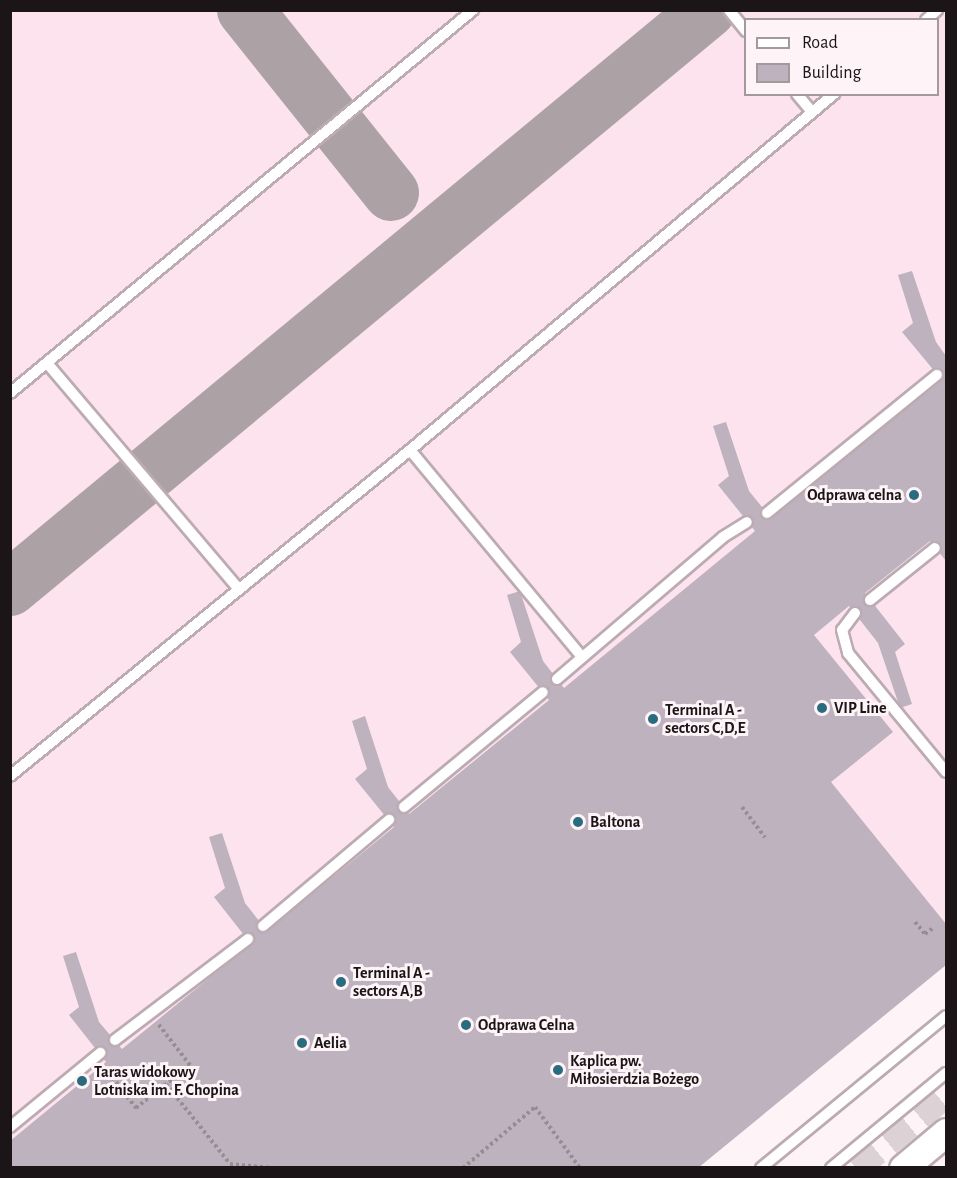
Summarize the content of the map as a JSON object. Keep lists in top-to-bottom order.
{
  "places": [
    "Odprawa celna",
    "VIP Line",
    "Terminal A - sectors C,D,E",
    "Baltona",
    "Terminal A - sectors A,B",
    "Odprawa Celna",
    "Aelia",
    "Kaplica pw. Miłosierdzia Bożego",
    "Taras widokowy Lotniska im. F. Chopina"
  ],
  "legend": ["Road", "Building"]
}
